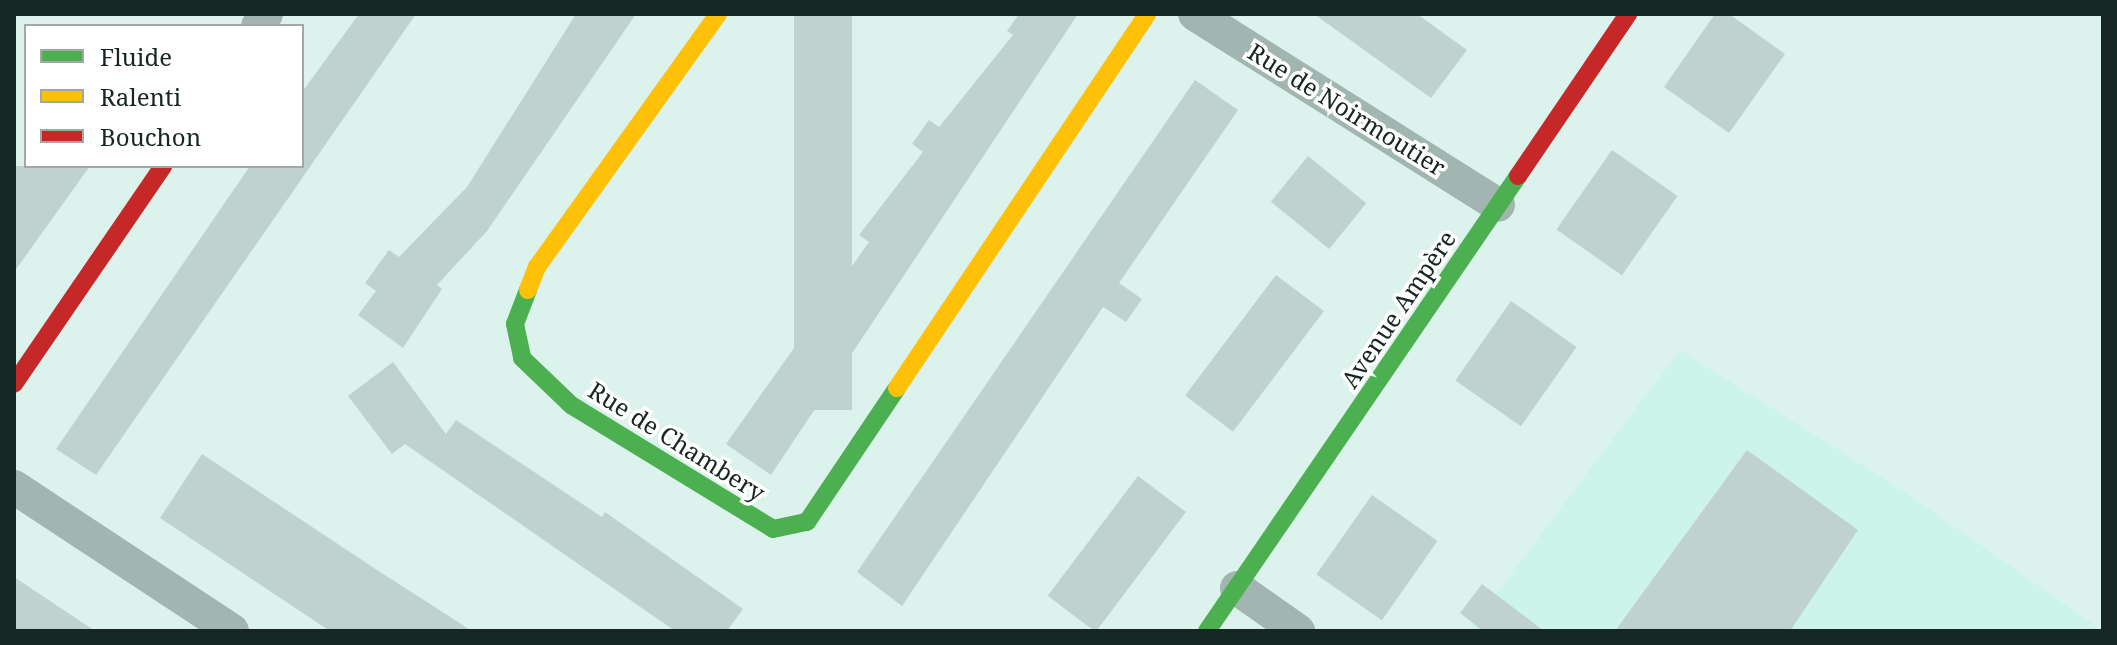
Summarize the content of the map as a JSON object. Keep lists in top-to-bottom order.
{
  "streets": {
    "street": ["Rue de Noirmoutier", "Avenue Ampère", "Rue de Chambery"]
  },
  "crossings": [
    ["Rue de Noirmoutier", "Avenue Ampère"]
  ],
  "legend": ["Fluide", "Ralenti", "Bouchon"]
}
